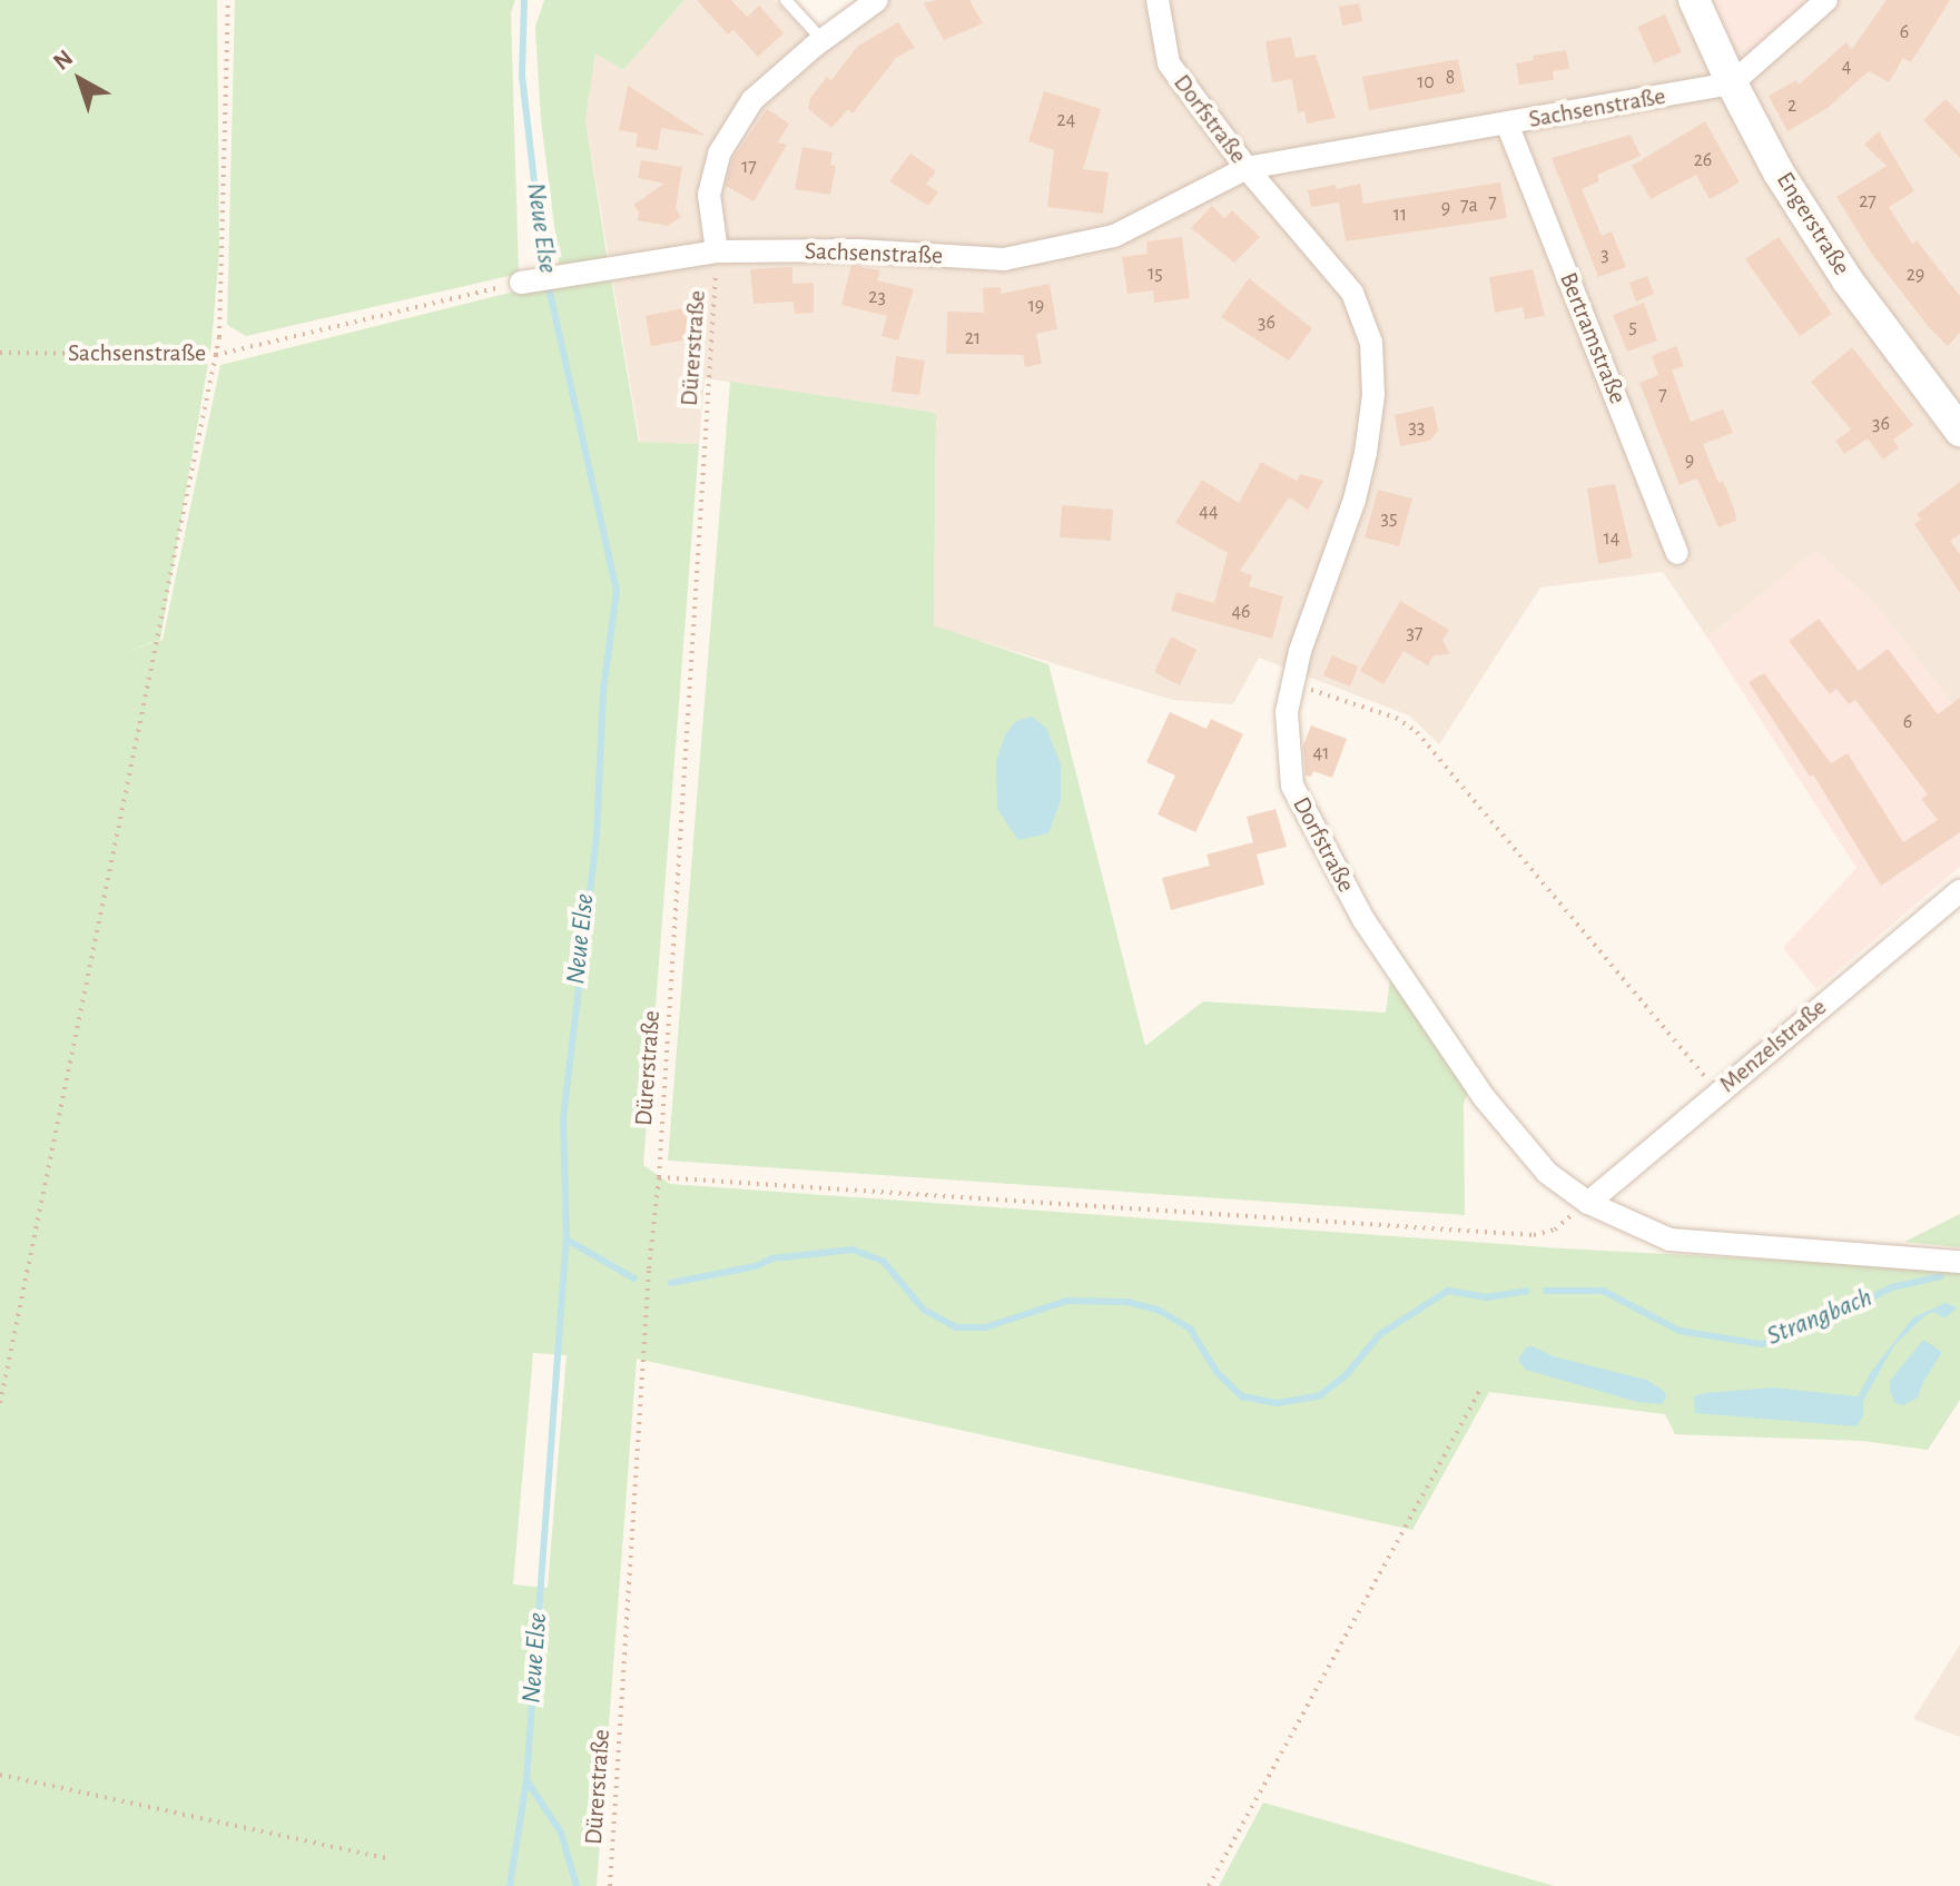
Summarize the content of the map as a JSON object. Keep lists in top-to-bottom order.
{
  "streets": {
    "main road": ["Engerstraße"],
    "street": [
      "Sachsenstraße",
      "Dorfstraße",
      "Bertramstraße",
      "Menzelstraße"
    ],
    "path": ["Dürerstraße"]
  },
  "crossings": [
    ["Sachsenstraße", "Dorfstraße"],
    ["Sachsenstraße", "Engerstraße"],
    ["Sachsenstraße", "Bertramstraße"],
    ["Sachsenstraße", "Dürerstraße"],
    ["Dorfstraße", "Menzelstraße"]
  ],
  "water": ["Neue Else", "Strangbach"],
  "house_numbers": [
    "6",
    "4",
    "8",
    "10",
    "2",
    "24",
    "26",
    "17",
    "27",
    "7",
    "7a",
    "9",
    "11",
    "3",
    "15",
    "29",
    "23",
    "19",
    "36",
    "5",
    "21",
    "7",
    "36",
    "33",
    "9",
    "44",
    "35",
    "14",
    "46",
    "37",
    "6",
    "41"
  ],
  "north": "top left"
}
